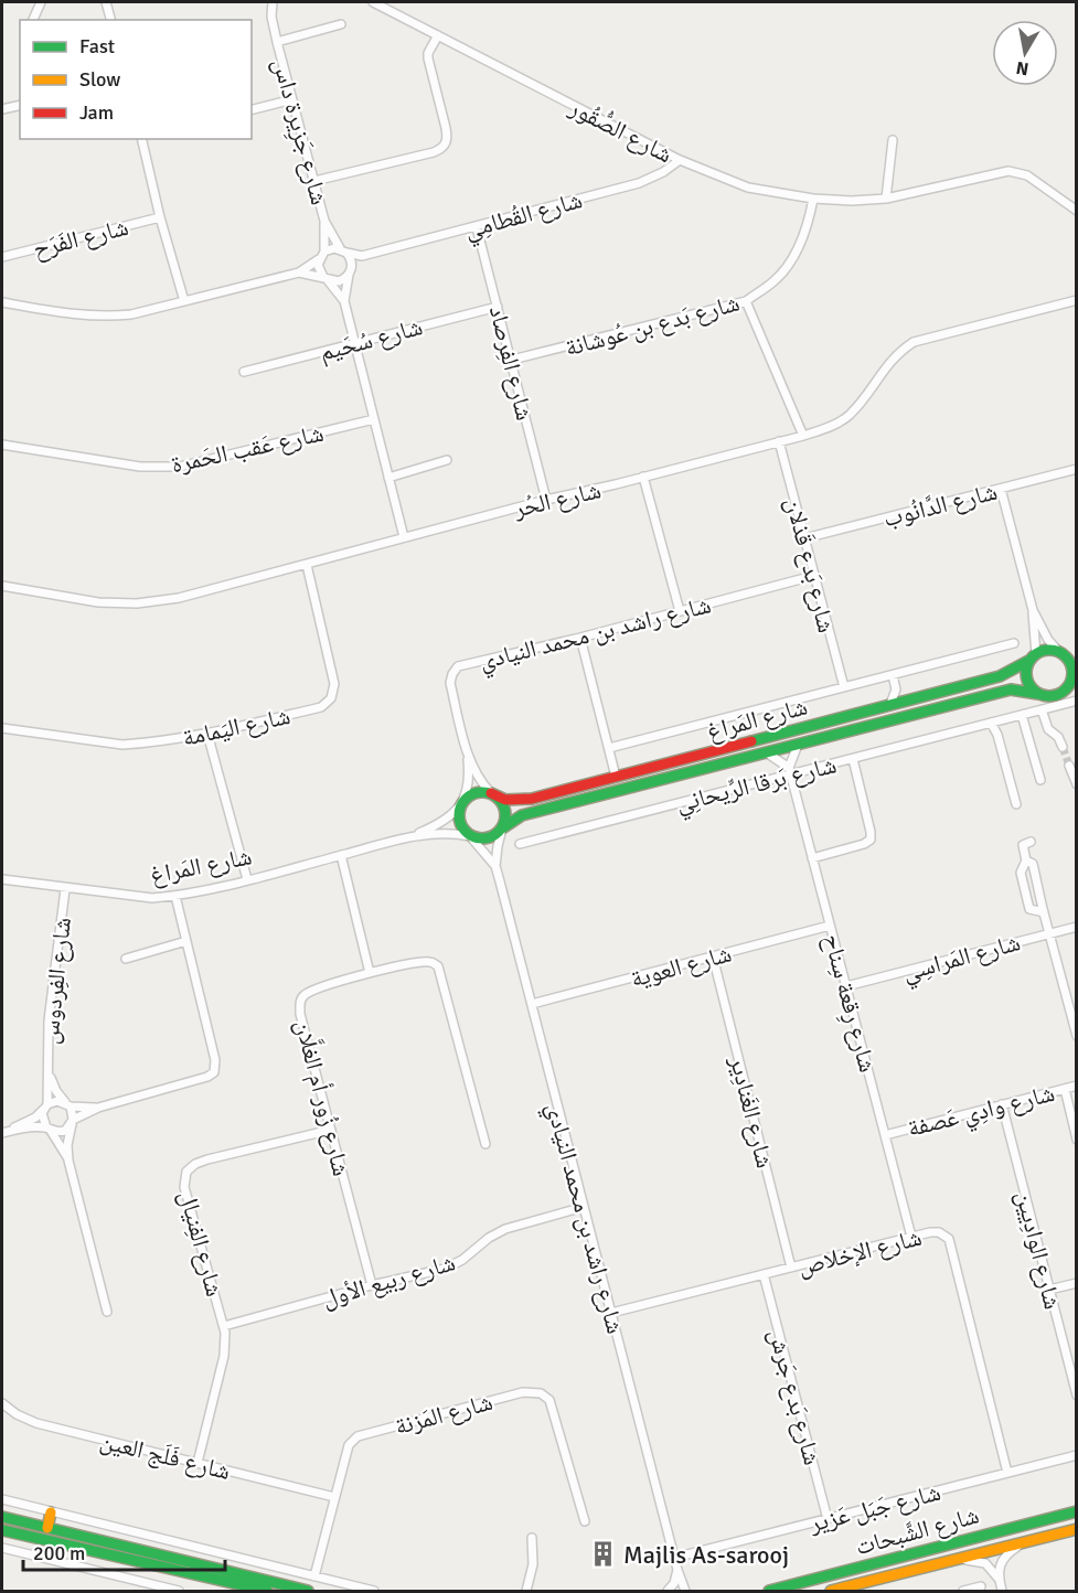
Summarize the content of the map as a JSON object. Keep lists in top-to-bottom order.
{
  "streets": {
    "street": [
      "شارع الصُّقُور",
      "شارع جَزِيرة داس",
      "شارع القُطامِي",
      "شارع الفَرَح",
      "شارع بَدع بن عُوشانة",
      "شارع سُحَيم",
      "شارع الفِرصاد",
      "شارع عَقب الحَمرة",
      "شارع الحُر",
      "شارع الدَّانُوب",
      "شارع بَدع قَذلان",
      "شارع راشد بن محمد النيادي",
      "شارع المَراغ",
      "شارع اليَمامة",
      "شارع بَرقا الرِّيحانِي",
      "شارع المَراسِي",
      "شارع العوية",
      "شارع الفِردوس",
      "شارع رِقعة سِناح",
      "شارع زُور أم الغلَّان",
      "شارع وادِي عَصفة",
      "شارع الغَنادِير",
      "شارع الفِنيال",
      "شارع الوادِيين",
      "شارع الإخلاص",
      "شارع ربيع الأول",
      "شارع بَدع جَرش",
      "شارع المَزنة",
      "شارع فَلَج العين",
      "شارع جَبَل عَزير",
      "شارع الشَّبحات"
    ]
  },
  "crossings": [
    ["شارع الصُّقُور", "شارع القُطامِي"],
    ["شارع الصُّقُور", "شارع بَدع بن عُوشانة"],
    ["شارع جَزِيرة داس", "شارع القُطامِي"],
    ["شارع القُطامِي", "شارع الفِرصاد"],
    ["شارع بَدع بن عُوشانة", "شارع الفِرصاد"],
    ["شارع سُحَيم", "شارع الفِرصاد"],
    ["شارع الفِرصاد", "شارع الحُر"],
    ["شارع الحُر", "شارع بَدع قَذلان"],
    ["شارع الحُر", "شارع اليَمامة"],
    ["شارع الدَّانُوب", "شارع بَدع قَذلان"],
    ["شارع بَدع قَذلان", "شارع راشد بن محمد النيادي"],
    ["شارع راشد بن محمد النيادي", "شارع المَراغ"],
    ["شارع راشد بن محمد النيادي", "شارع العوية"],
    ["شارع راشد بن محمد النيادي", "شارع الإخلاص"],
    ["شارع راشد بن محمد النيادي", "شارع ربيع الأول"],
    ["شارع راشد بن محمد النيادي", "شارع جَبَل عَزير"],
    ["شارع المَراغ", "شارع الفِردوس"],
    ["شارع بَرقا الرِّيحانِي", "شارع رِقعة سِناح"],
    ["شارع المَراسِي", "شارع رِقعة سِناح"],
    ["شارع العوية", "شارع رِقعة سِناح"],
    ["شارع العوية", "شارع الغَنادِير"],
    ["شارع رِقعة سِناح", "شارع وادِي عَصفة"],
    ["شارع رِقعة سِناح", "شارع الإخلاص"],
    ["شارع زُور أم الغلَّان", "شارع الفِنيال"],
    ["شارع زُور أم الغلَّان", "شارع ربيع الأول"],
    ["شارع وادِي عَصفة", "شارع الوادِيين"],
    ["شارع الغَنادِير", "شارع الإخلاص"],
    ["شارع الفِنيال", "شارع ربيع الأول"],
    ["شارع الفِنيال", "شارع فَلَج العين"],
    ["شارع الإخلاص", "شارع بَدع جَرش"],
    ["شارع الإخلاص", "شارع جَبَل عَزير"],
    ["شارع بَدع جَرش", "شارع جَبَل عَزير"],
    ["شارع المَزنة", "شارع فَلَج العين"]
  ],
  "places": {
    "building": ["Majlis As-sarooj"]
  },
  "legend": ["Fast", "Slow", "Jam"],
  "scale_bar": "200 m",
  "north": "bottom"
}
